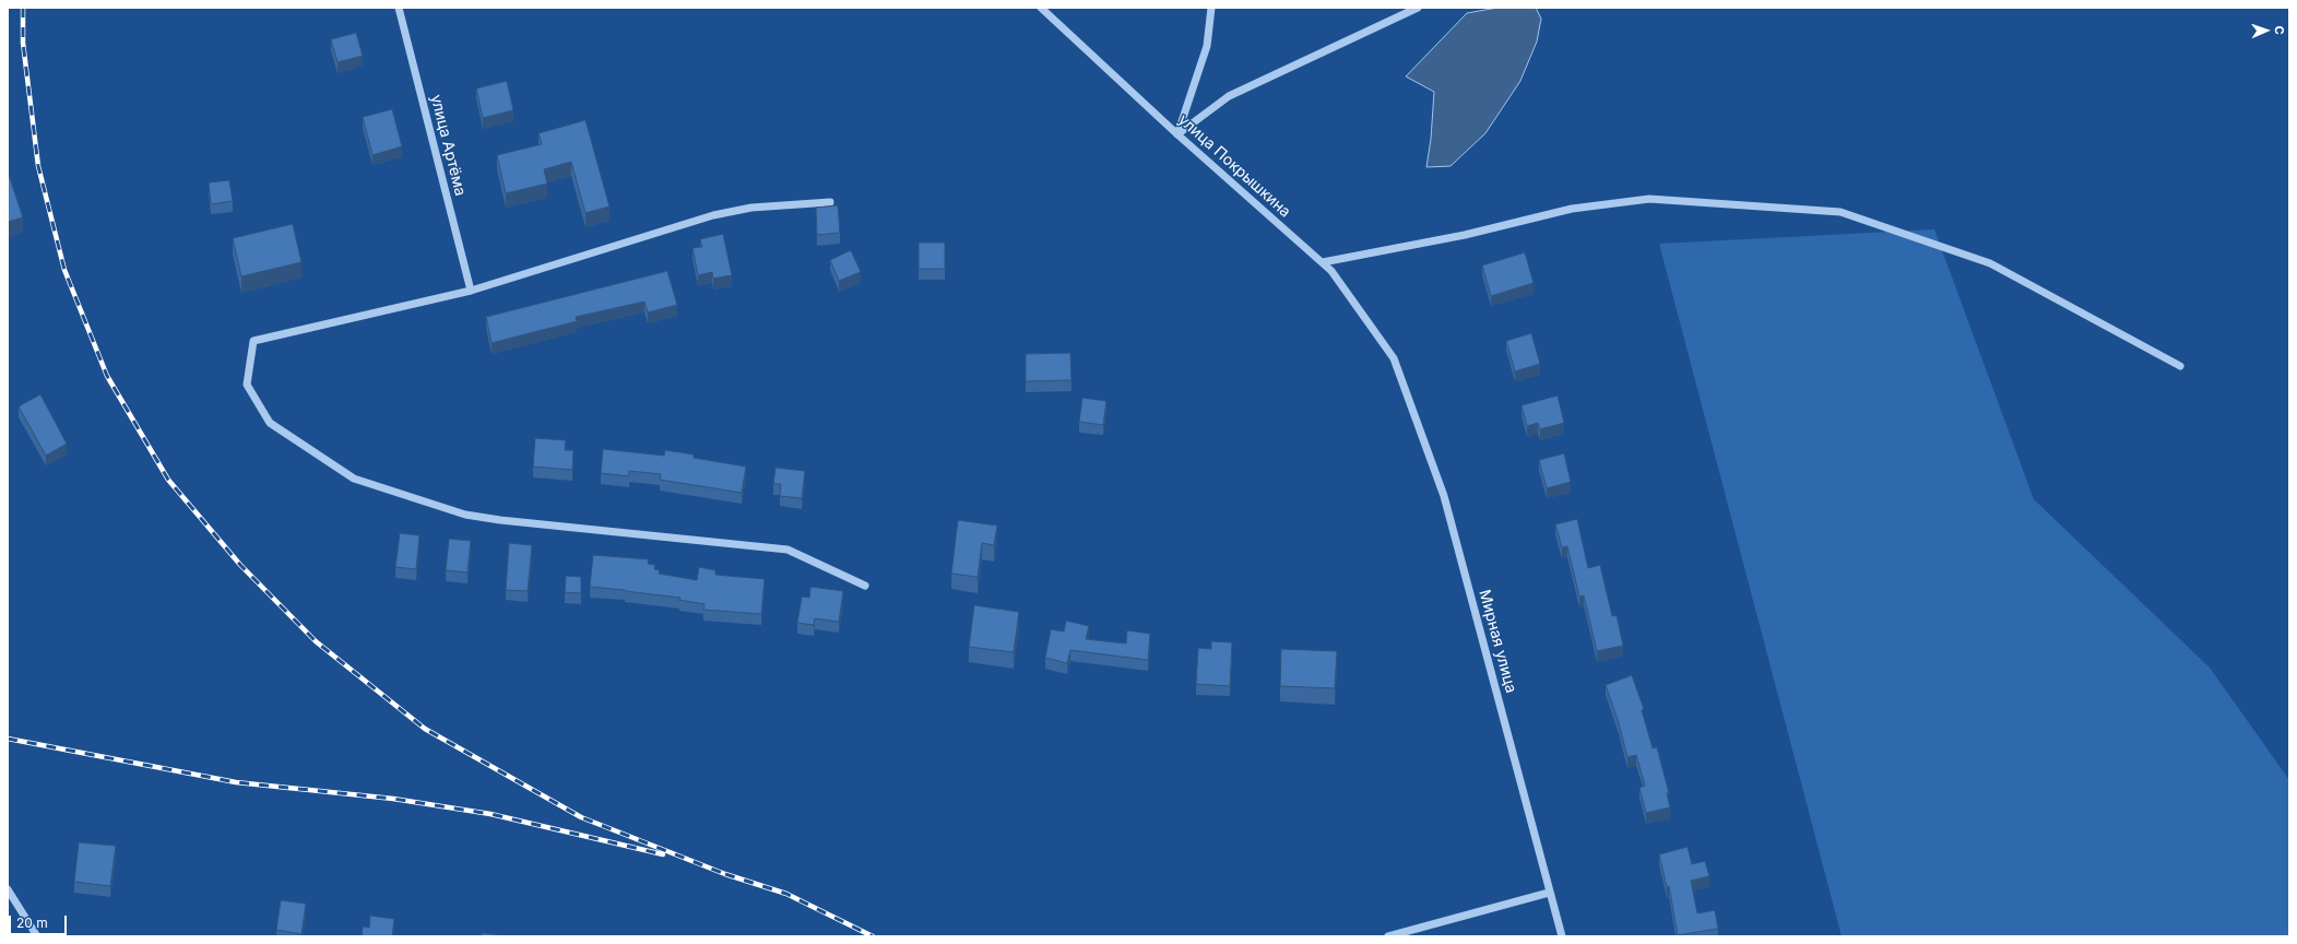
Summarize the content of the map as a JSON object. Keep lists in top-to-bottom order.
{
  "streets": {
    "street": ["улица Артёма", "улица Покрышкина", "Мирная улица"]
  },
  "crossings": [
    ["улица Покрышкина", "Мирная улица"]
  ],
  "scale_bar": "20 m",
  "north": "right"
}
